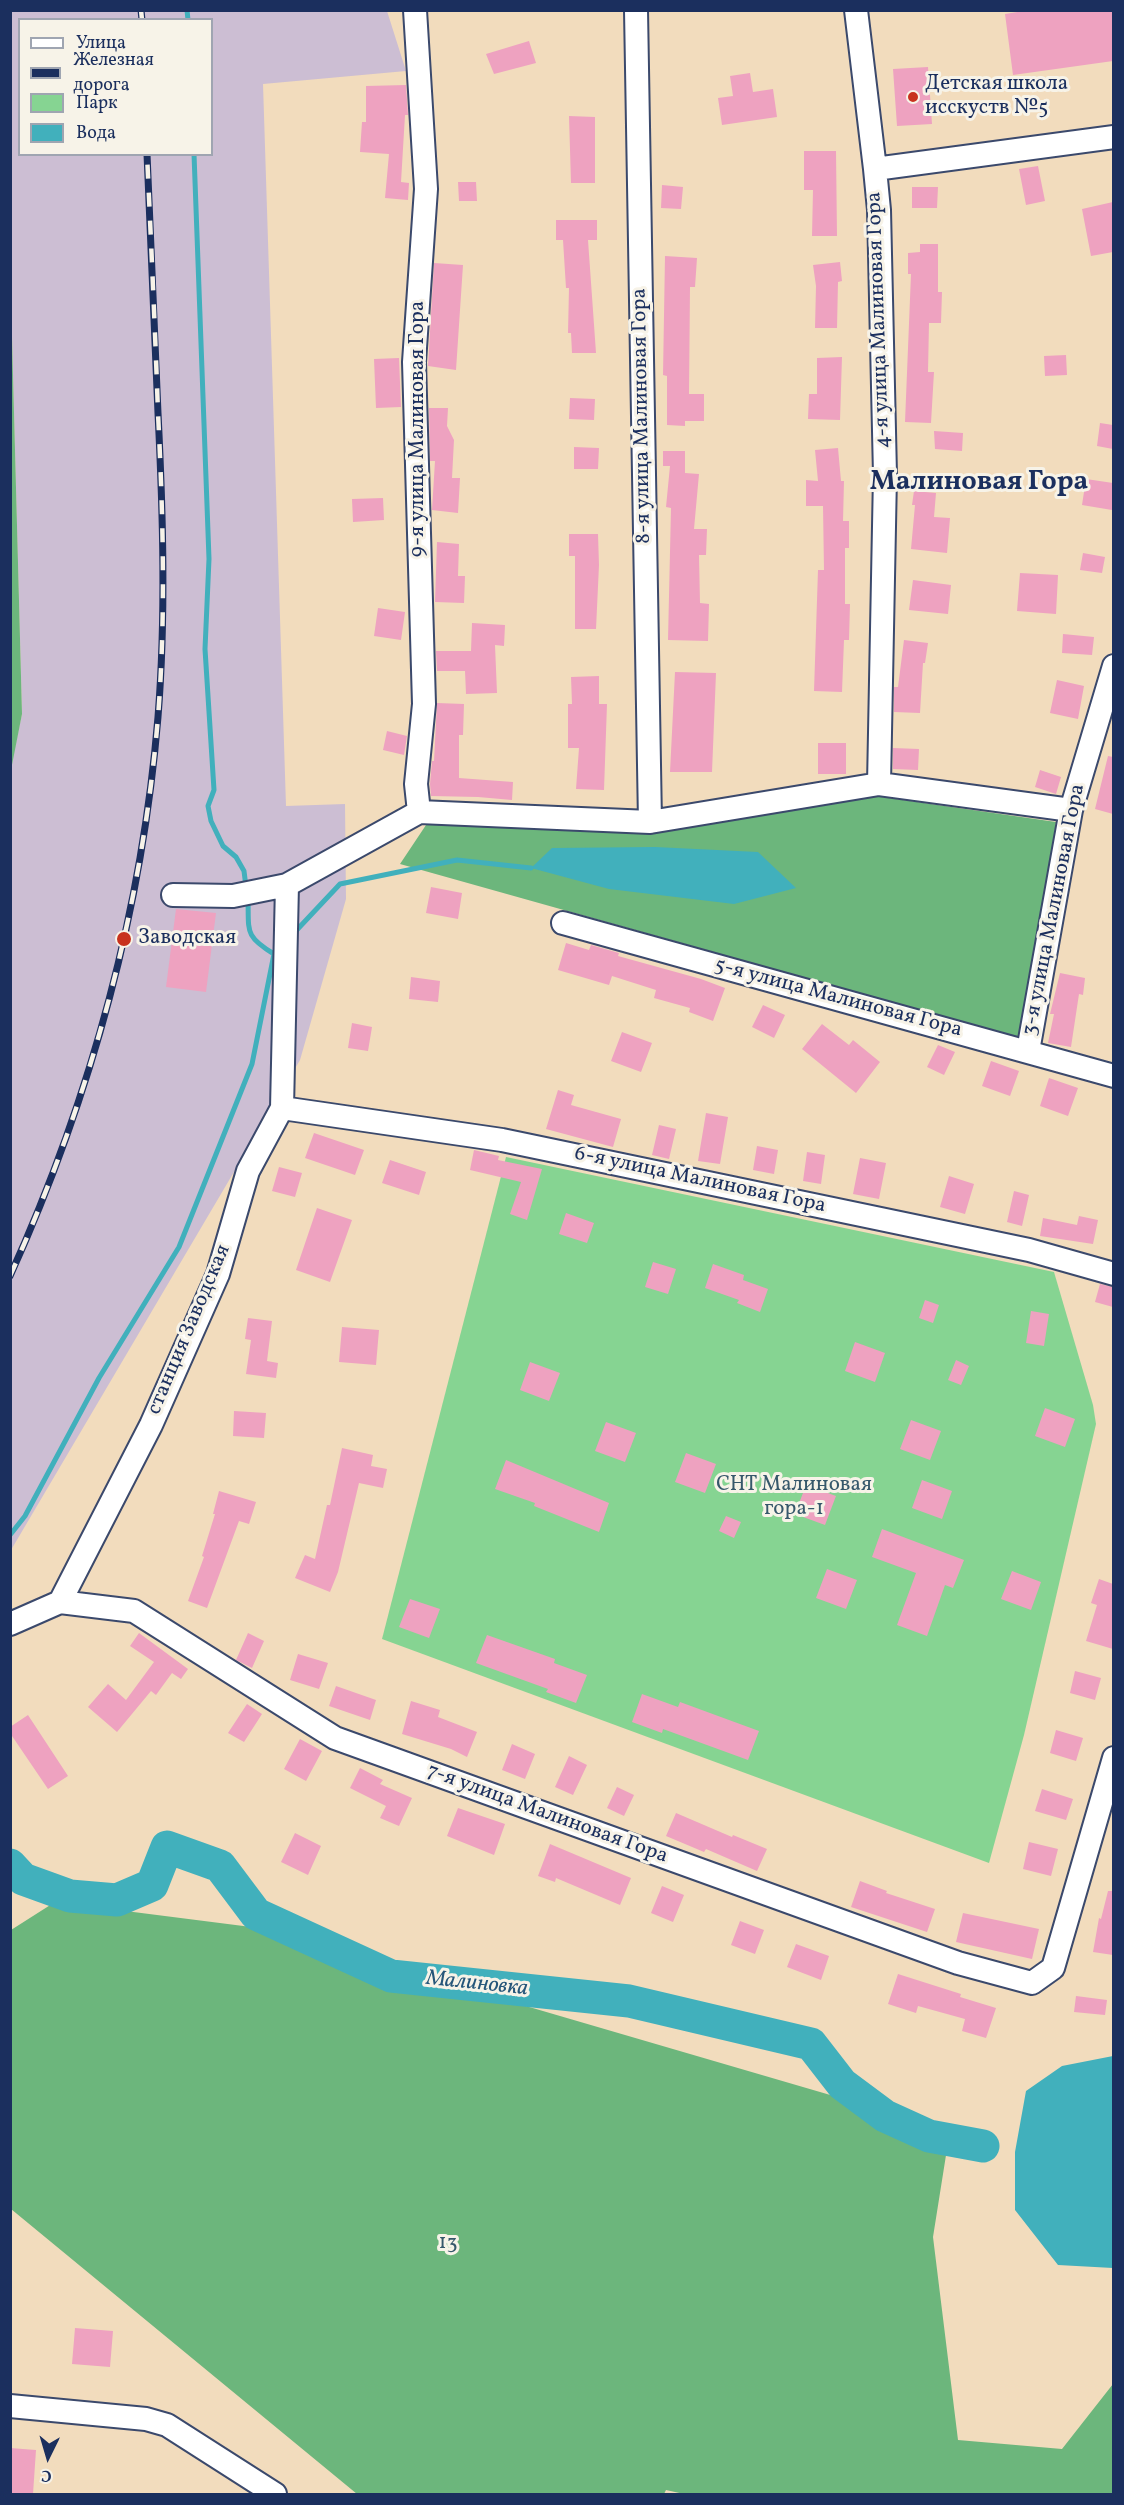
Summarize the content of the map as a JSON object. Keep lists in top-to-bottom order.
{
  "streets": {
    "street": [
      "4-я улица Малиновая Гора",
      "8-я улица Малиновая Гора",
      "9-я улица Малиновая Гора",
      "3-я улица Малиновая Гора",
      "5-я улица Малиновая Гора",
      "6-я улица Малиновая Гора",
      "станция Заводская",
      "7-я улица Малиновая Гора"
    ]
  },
  "crossings": [
    ["3-я улица Малиновая Гора", "5-я улица Малиновая Гора"],
    ["6-я улица Малиновая Гора", "станция Заводская"],
    ["станция Заводская", "7-я улица Малиновая Гора"]
  ],
  "districts": ["Малиновая Гора"],
  "water": ["Малиновка"],
  "parks": ["СНТ Малиновая гора-1", "13"],
  "places": ["Детская школа исскуств №5", "Заводская"],
  "legend": [
    "Улица",
    "Железная дорога",
    "Парк",
    "Вода"
  ],
  "north": "bottom"
}
